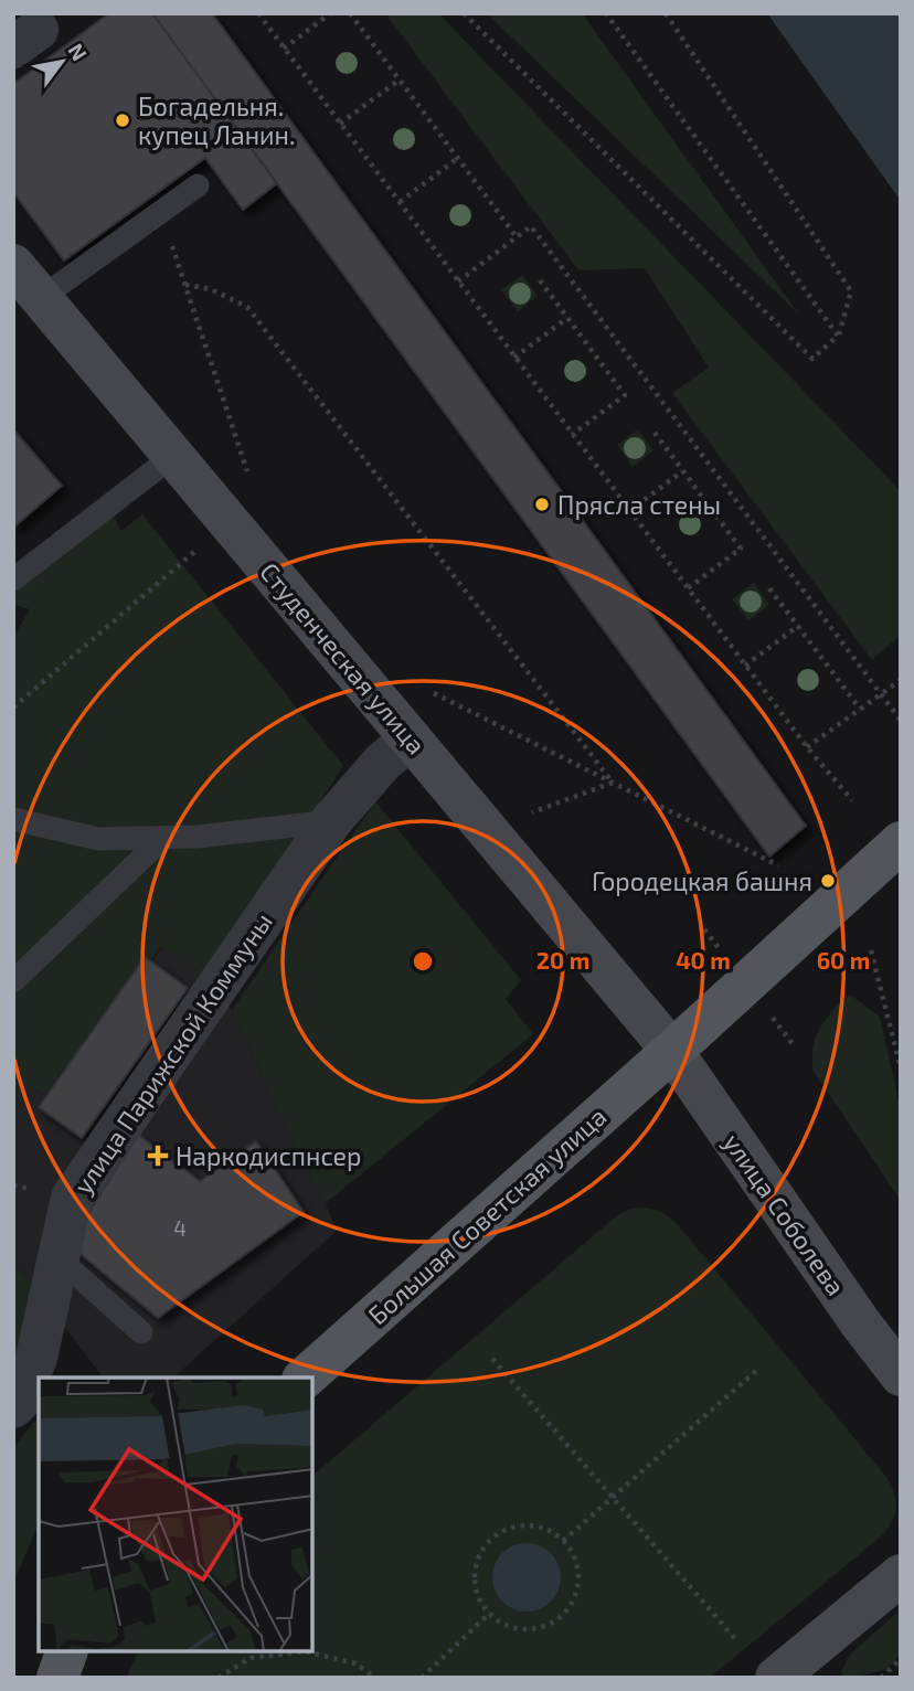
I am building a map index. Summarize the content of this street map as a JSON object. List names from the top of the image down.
{
  "streets": {
    "main road": ["Студенческая улица", "улица Соболева", "Большая Советская улица"],
    "street": ["улица Парижской Коммуны"]
  },
  "crossings": [
    ["Студенческая улица", "улица Парижской Коммуны"],
    ["Студенческая улица", "улица Соболева"],
    ["Студенческая улица", "Большая Советская улица"],
    ["улица Соболева", "Большая Советская улица"]
  ],
  "places": {
    "other": ["Богадельня. купец Ланин.", "Прясла стены", "Городецкая башня"],
    "health": ["Наркодиспнсер"]
  },
  "house_numbers": ["4"],
  "north": "top right",
  "rings": ["20 m", "40 m", "60 m"]
}
